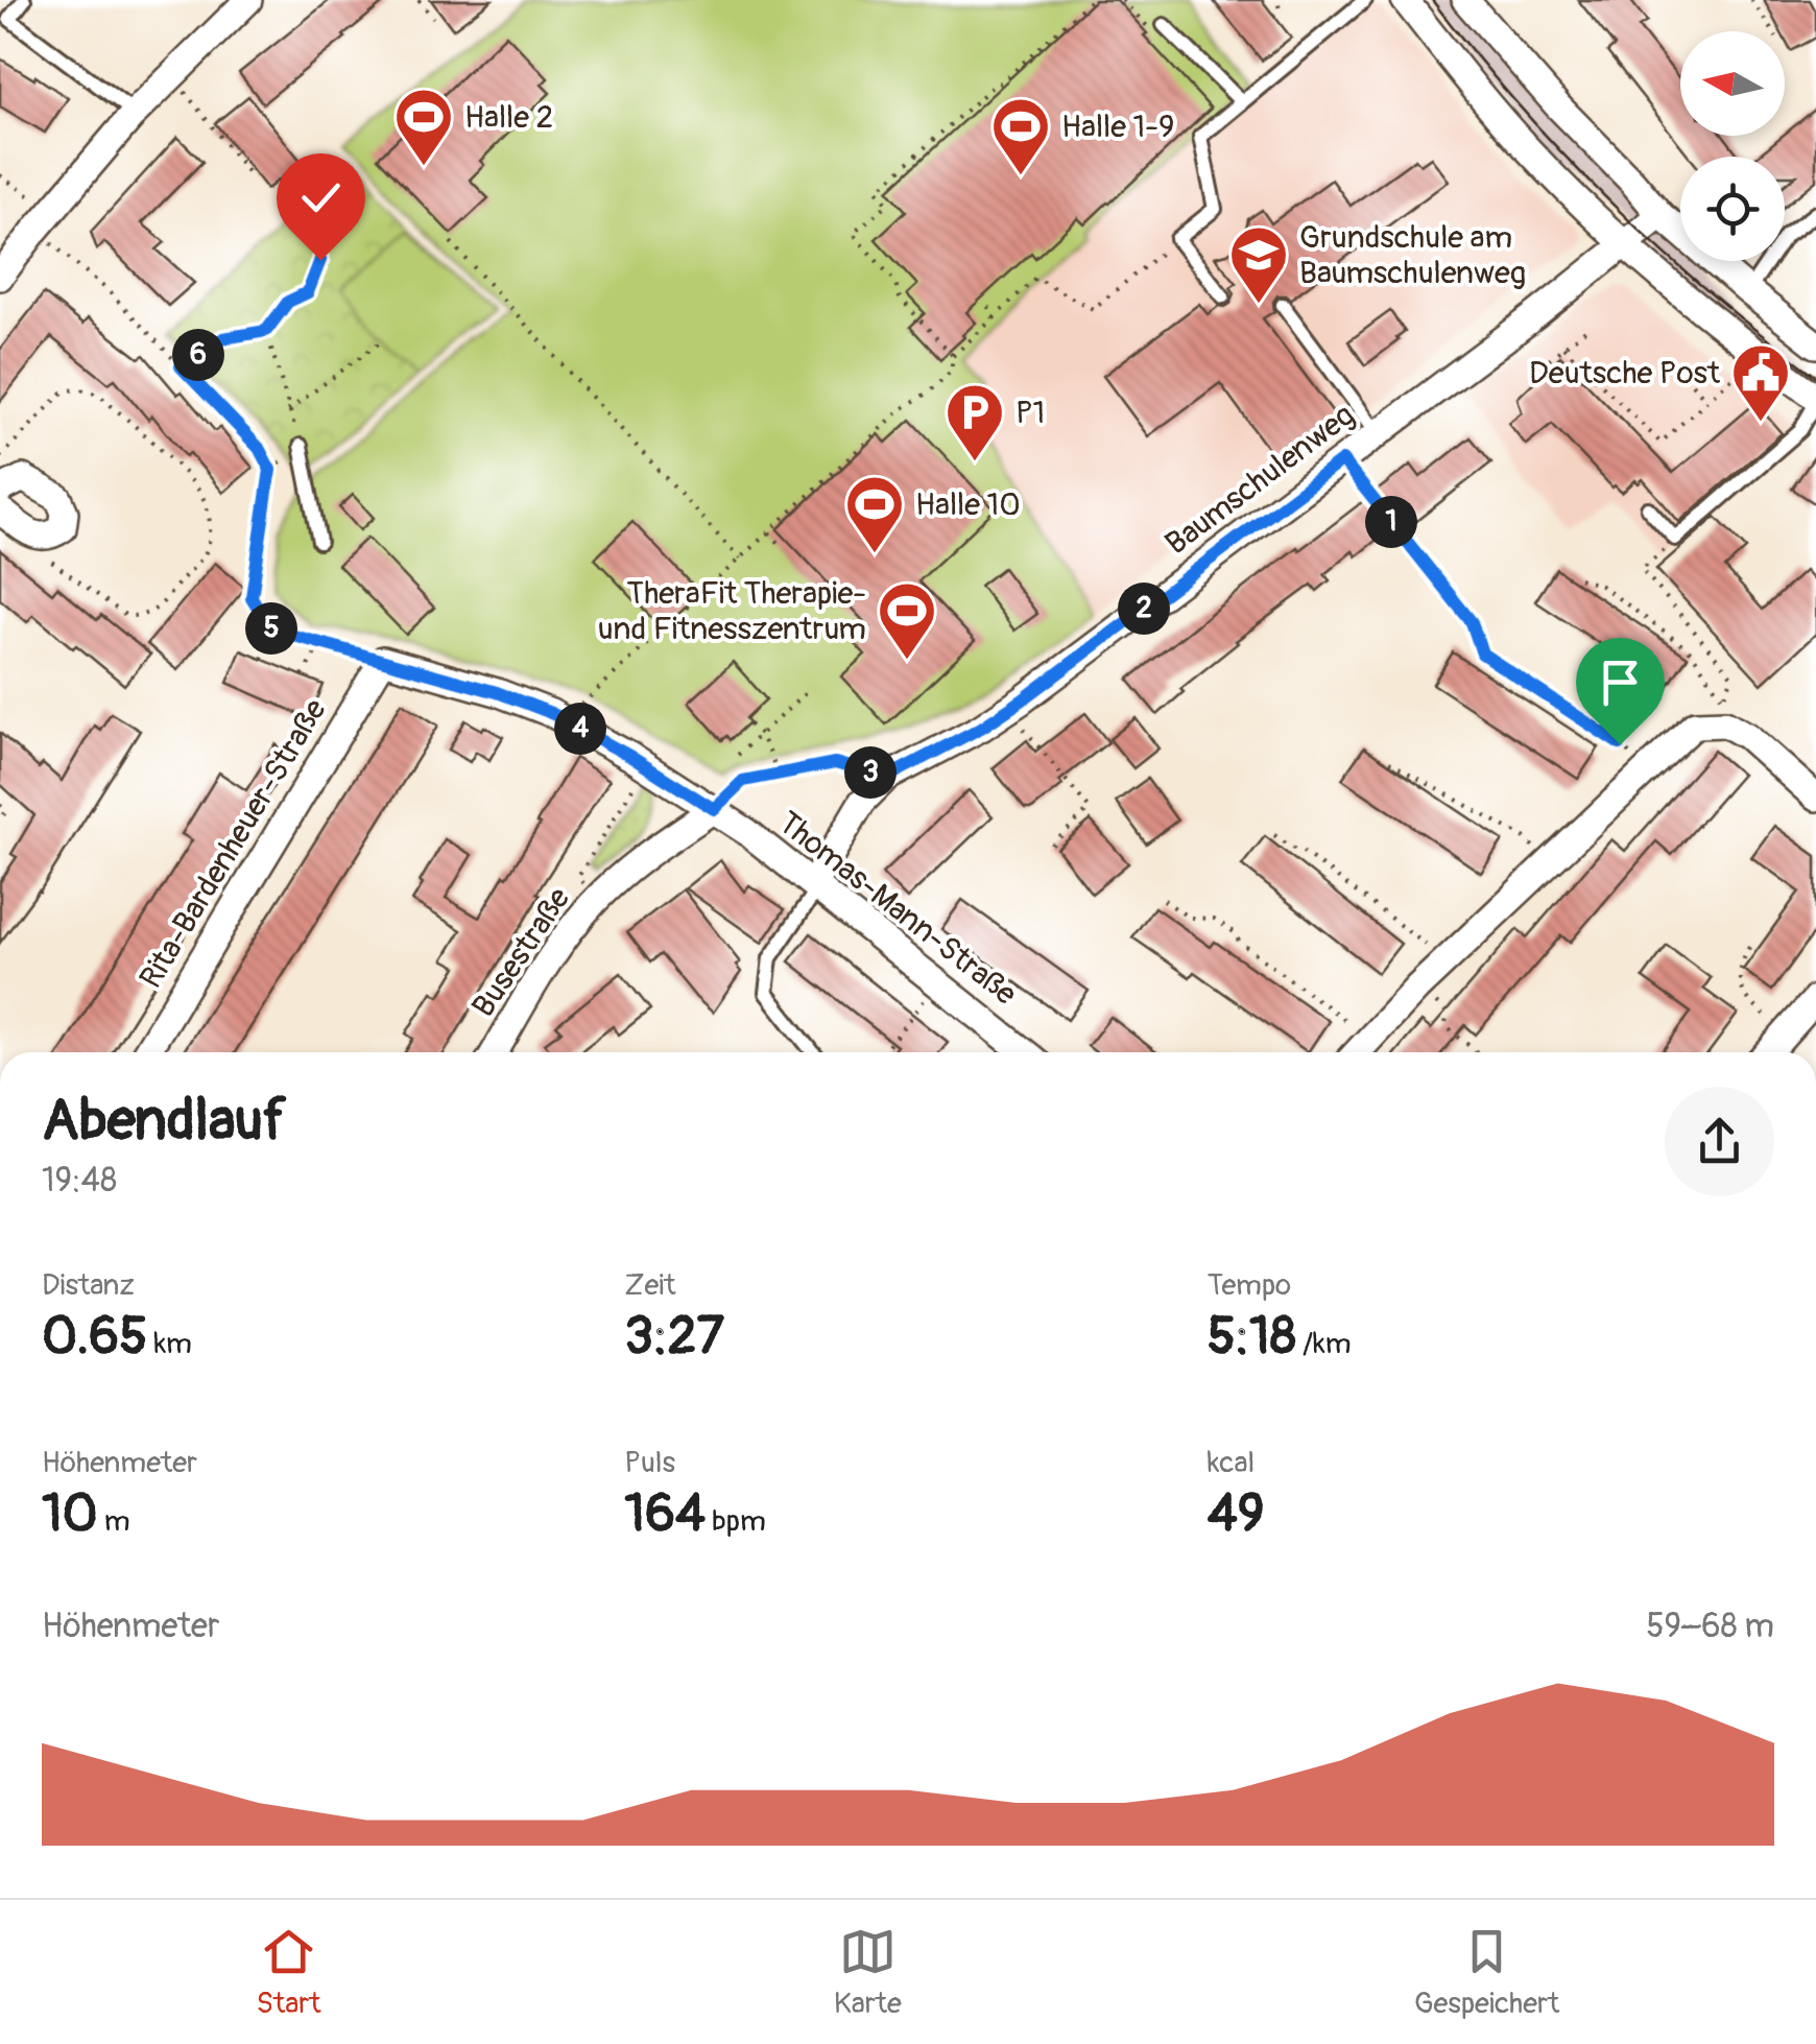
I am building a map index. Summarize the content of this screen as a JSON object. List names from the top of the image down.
{
  "streets": {
    "street": [
      "Baumschulenweg",
      "Rita-Bardenheuer-Straße",
      "Thomas-Mann-Straße",
      "Busestraße"
    ]
  },
  "crossings": [
    ["Baumschulenweg", "Thomas-Mann-Straße"],
    ["Rita-Bardenheuer-Straße", "Thomas-Mann-Straße"],
    ["Thomas-Mann-Straße", "Busestraße"]
  ],
  "places": {
    "sports": [
      "Halle 2",
      "Halle 1-9",
      "Halle 10",
      "TheraFit Therapie- und Fitnesszentrum"
    ],
    "school or university": ["Grundschule am Baumschulenweg"],
    "public building": ["Deutsche Post"],
    "parking": ["P1"]
  },
  "north": "left",
  "page": {
    "pins": [
      "6",
      "1",
      "2",
      "5",
      "4",
      "3"
    ],
    "heading": ["Abendlauf", "19:48"],
    "stats": [
      ["Distanz", "0.65 km"],
      ["Zeit", "3:27"],
      ["Tempo", "5:18 /km"],
      ["Höhenmeter", "10 m"],
      ["Puls", "164 bpm"],
      ["kcal", "49"]
    ],
    "chart": ["Höhenmeter", "59–68 m"],
    "tabs": ["Start", "Karte", "Gespeichert"]
  }
}
